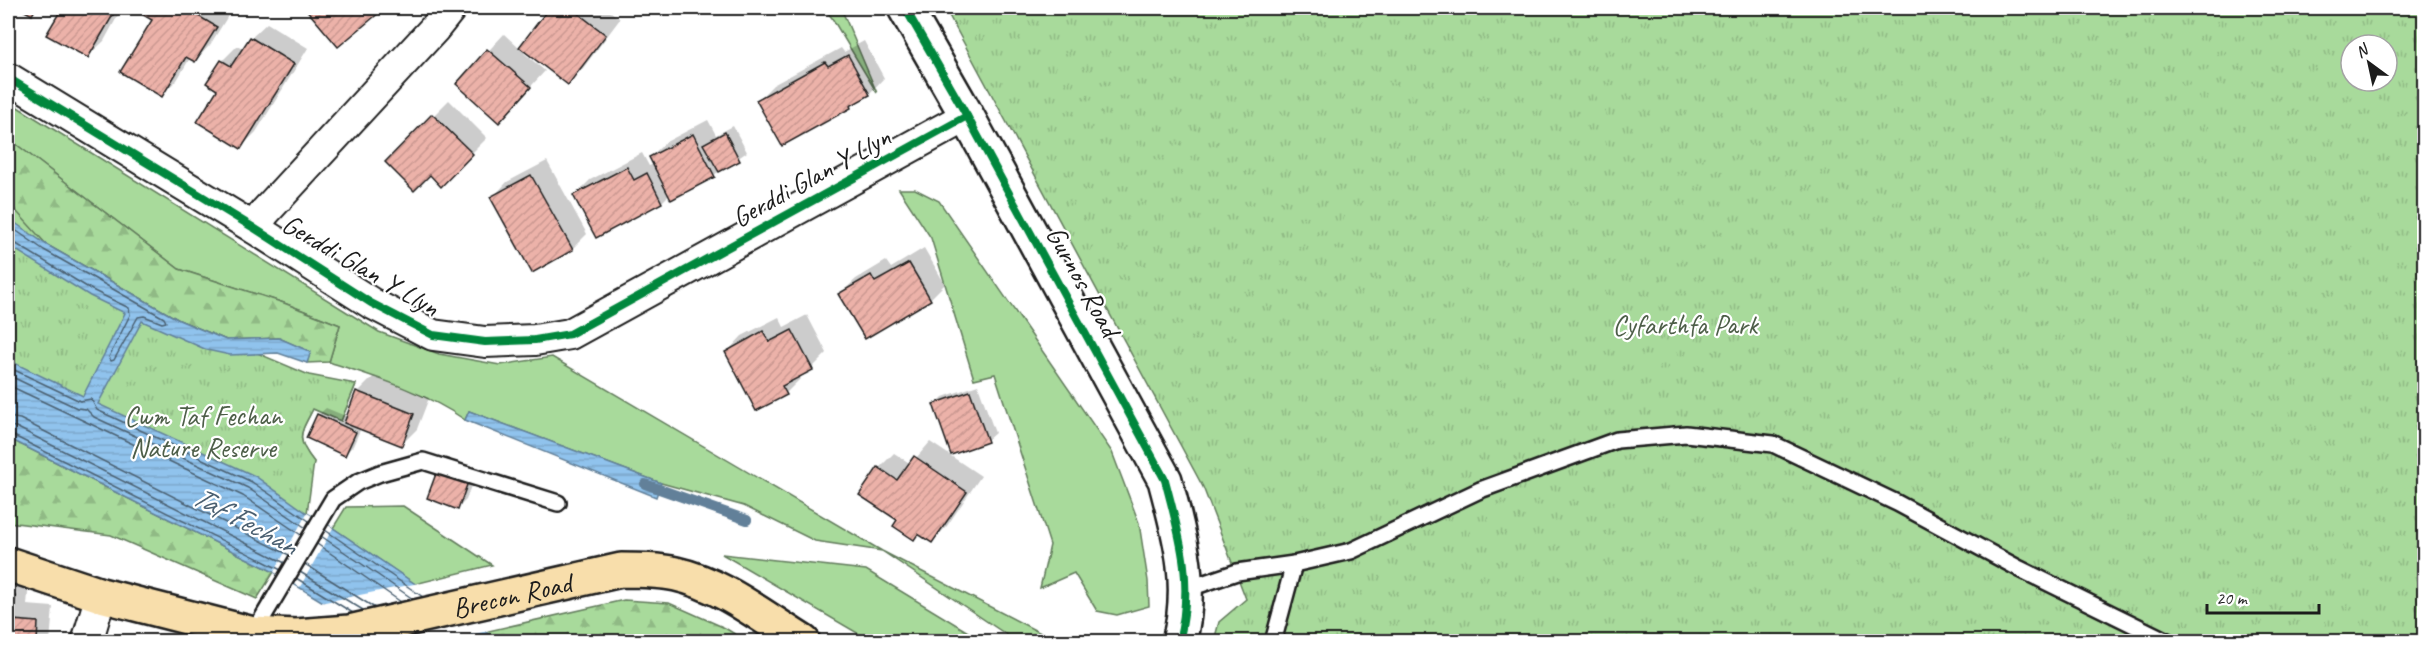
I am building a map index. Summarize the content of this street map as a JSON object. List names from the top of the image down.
{
  "streets": {
    "main road": ["Brecon Road"],
    "street": ["Gerddi Glan Y Llyn", "Gurnos Road"]
  },
  "crossings": [
    ["Gerddi Glan Y Llyn", "Gurnos Road"]
  ],
  "water": ["Taf Fechan"],
  "parks": ["Cyfarthfa Park", "Cwm Taf Fechan Nature Reserve"],
  "scale_bar": "20 m",
  "north": "top left"
}
